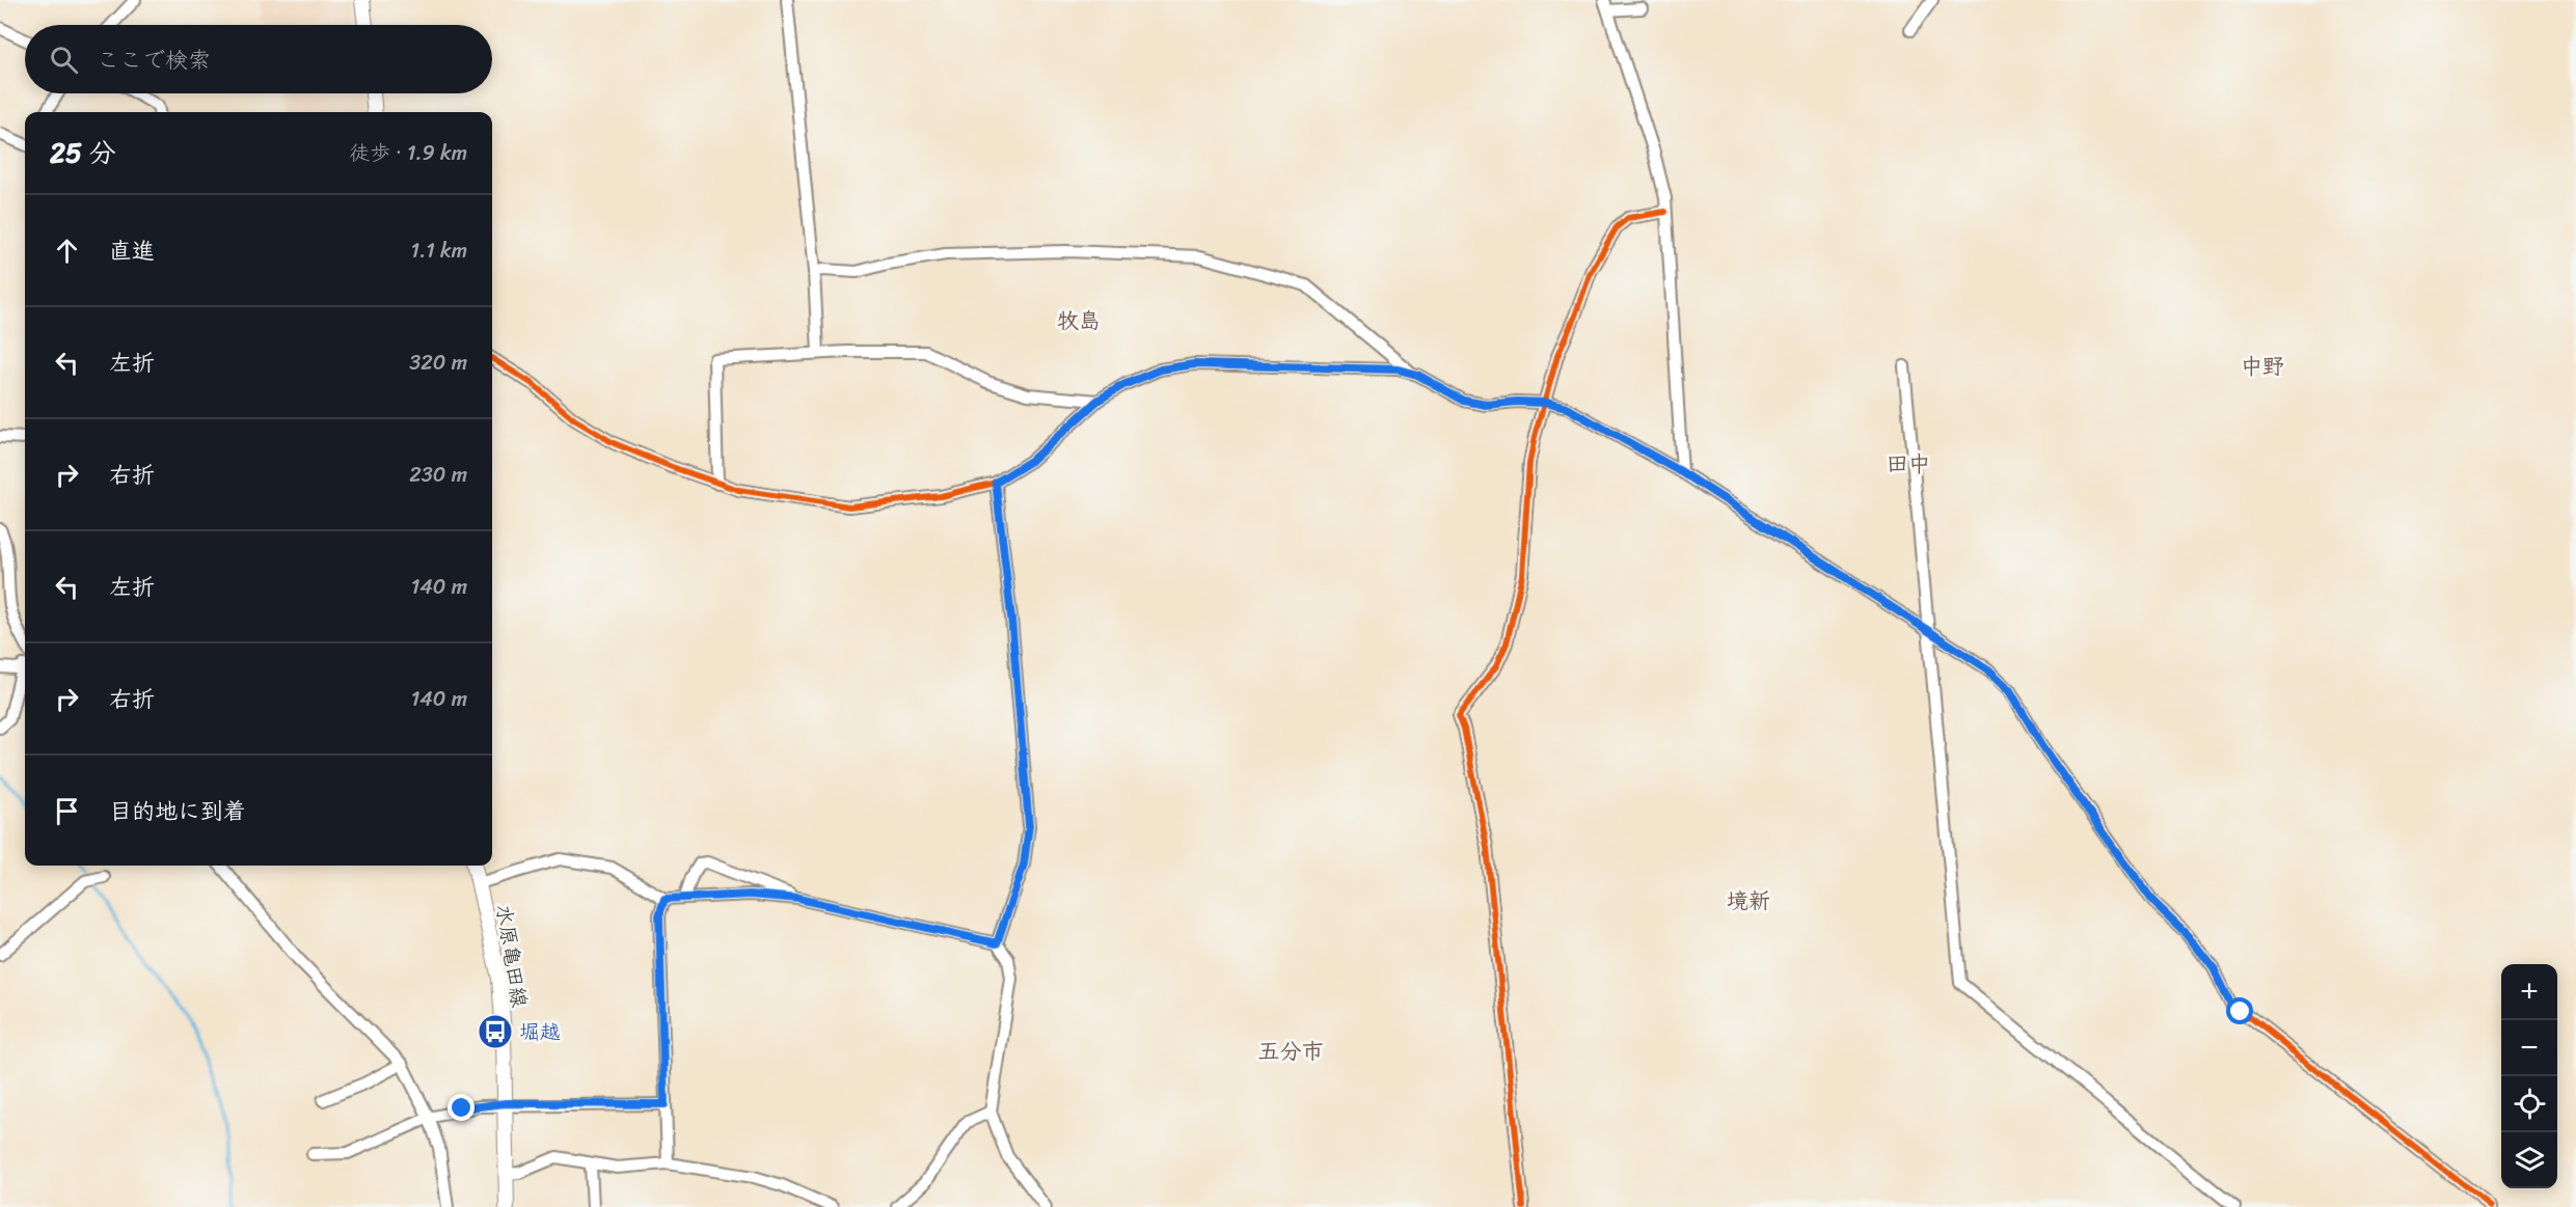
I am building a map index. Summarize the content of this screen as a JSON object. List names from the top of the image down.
{
  "streets": {
    "main road": ["水原亀田線"]
  },
  "districts": [
    "牧島",
    "中野",
    "田中",
    "境新",
    "五分市"
  ],
  "places": {
    "bus stop": ["堀越"]
  },
  "page": {
    "search": "ここで検索",
    "heading": ["25 分", "徒歩 · 1.9 km"],
    "list": [
      ["直進", "1.1 km"],
      ["左折", "320 m"],
      ["右折", "230 m"],
      ["左折", "140 m"],
      ["右折", "140 m"],
      "目的地に到着"
    ],
    "map_buttons": ["+", "−"]
  }
}
